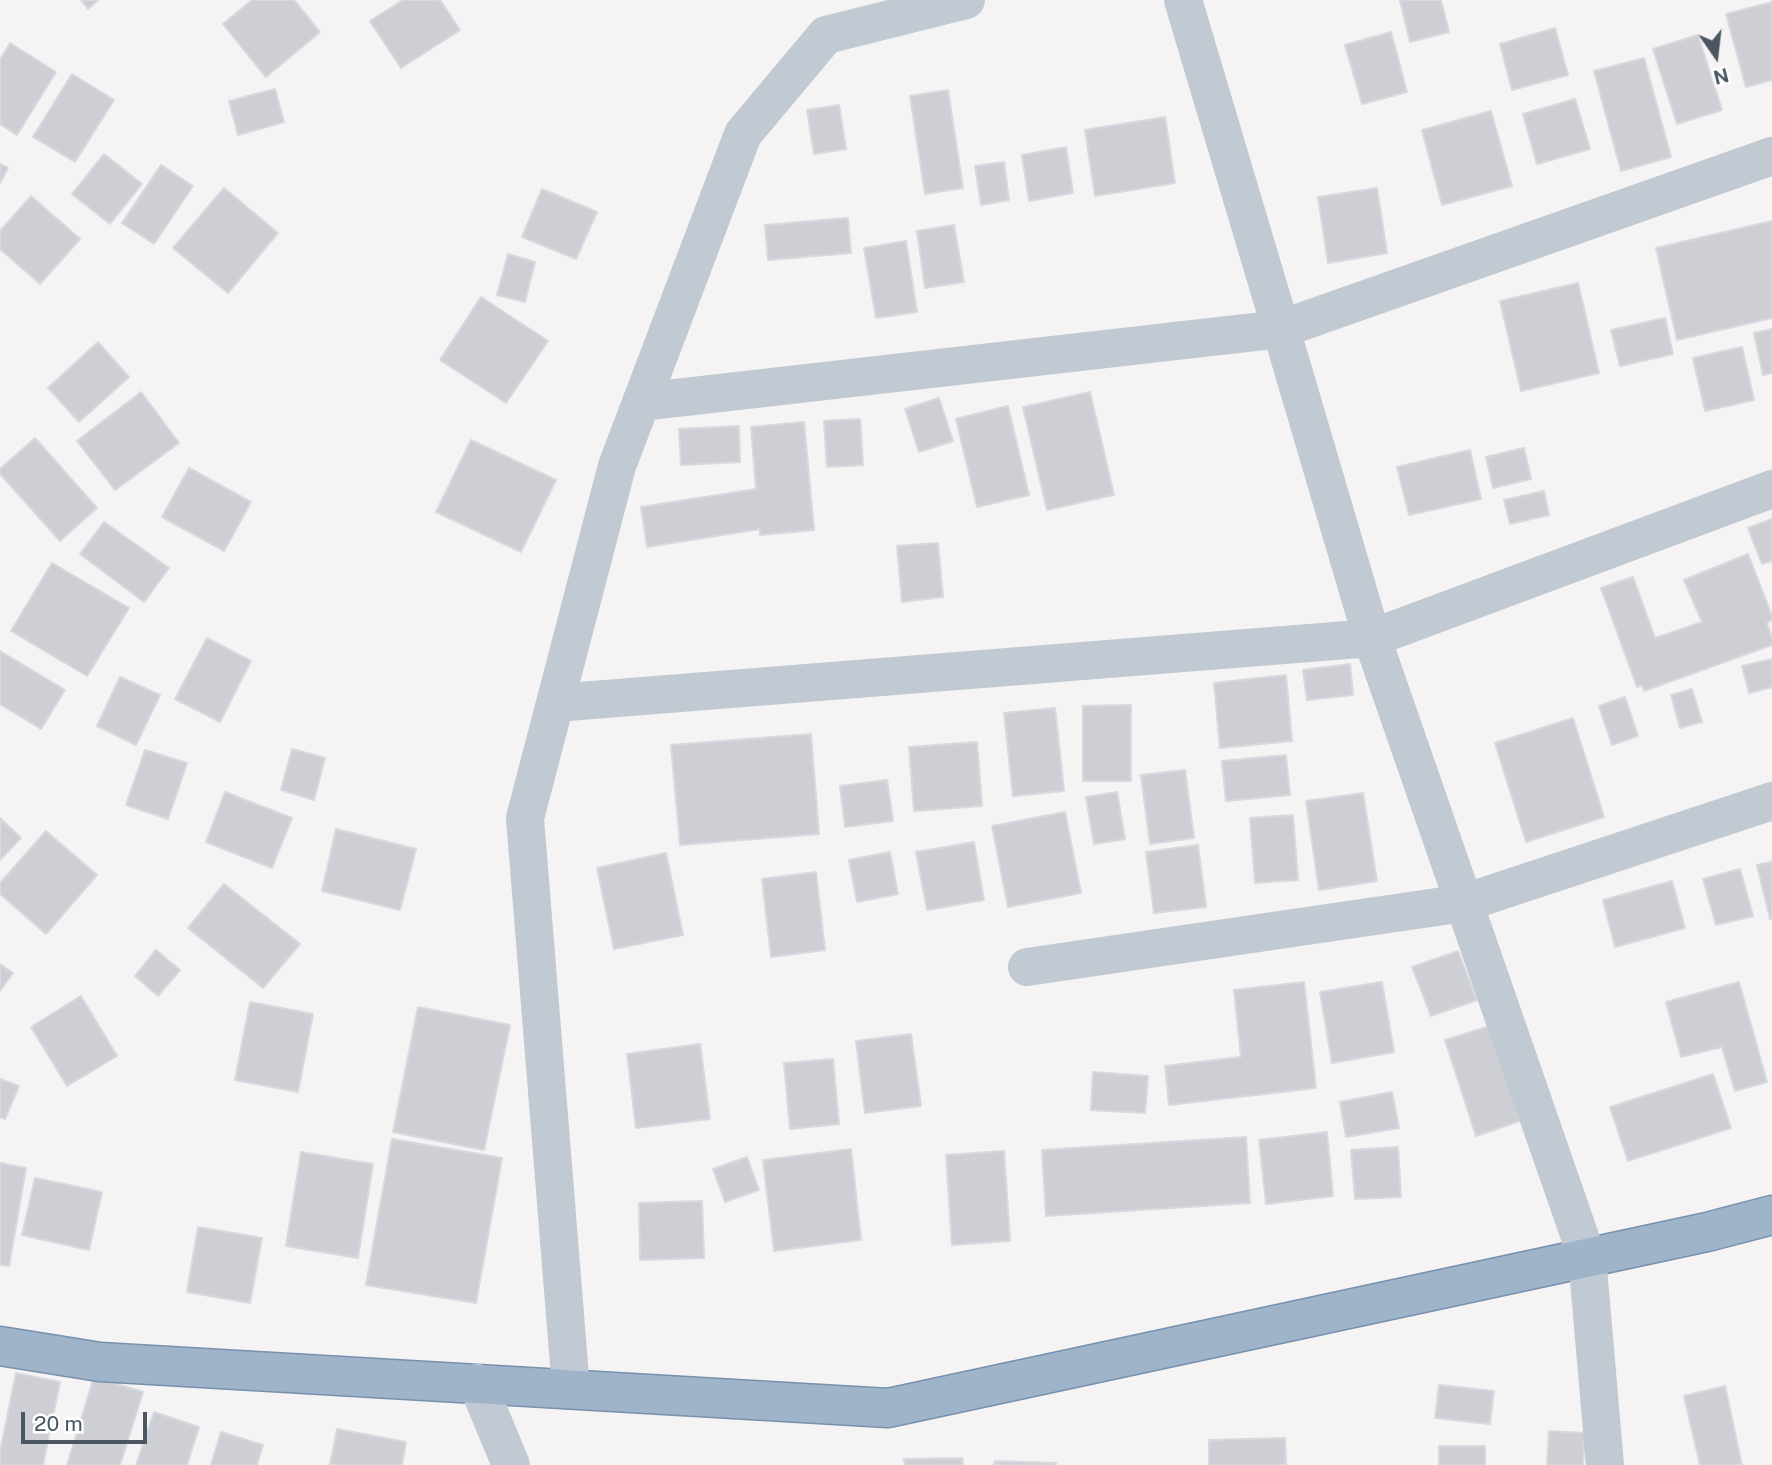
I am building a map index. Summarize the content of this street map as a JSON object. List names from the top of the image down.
{
  "scale_bar": "20 m",
  "north": "bottom"
}
